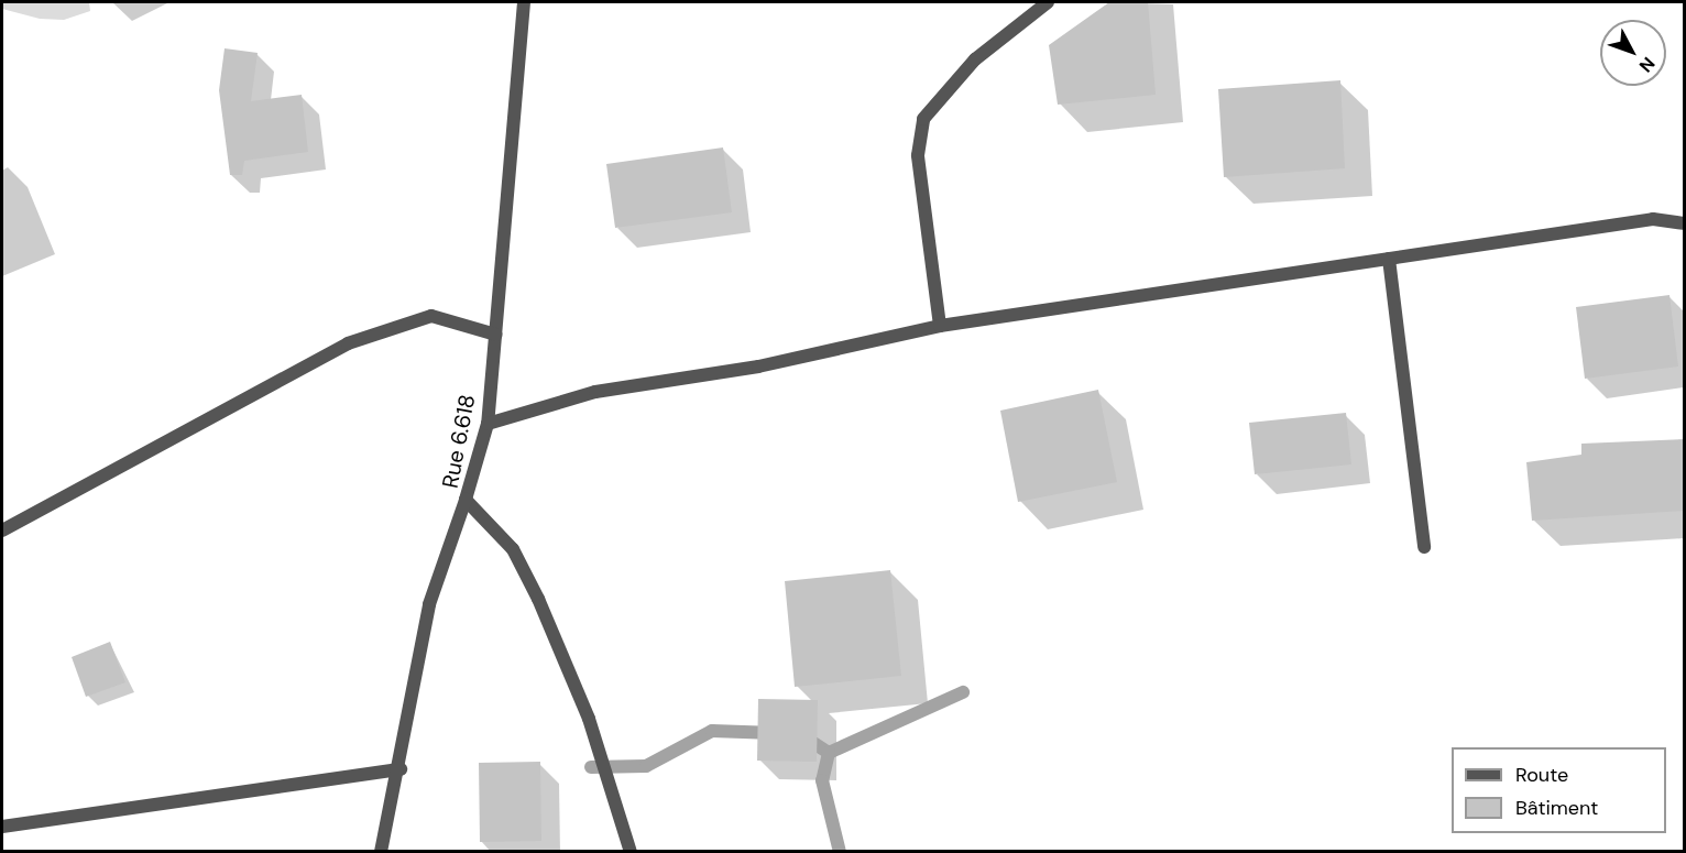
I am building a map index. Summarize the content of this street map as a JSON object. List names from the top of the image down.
{
  "streets": {
    "street": ["Rue 6.618"]
  },
  "legend": ["Route", "Bâtiment"],
  "north": "bottom right"
}
